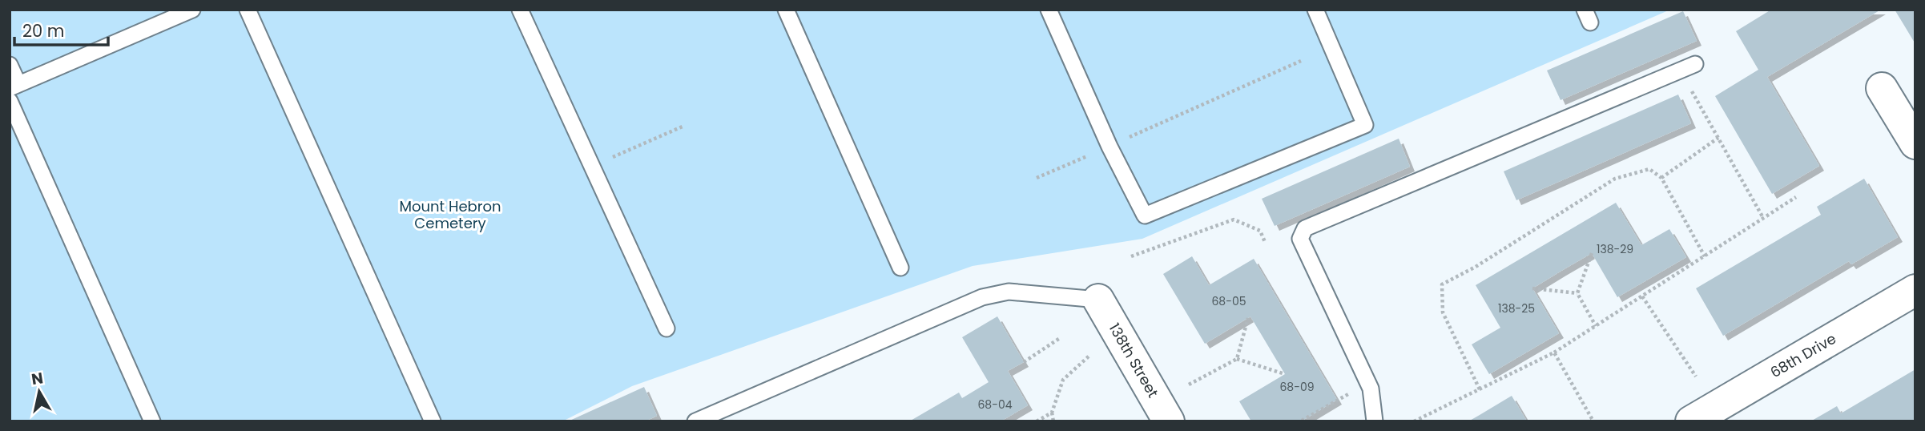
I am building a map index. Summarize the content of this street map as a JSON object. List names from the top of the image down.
{
  "streets": {
    "street": ["68th Drive", "138th Street"]
  },
  "parks": ["Mount Hebron Cemetery"],
  "house_numbers": [
    "138-29",
    "68-05",
    "138-25",
    "68-09",
    "68-04"
  ],
  "scale_bar": "20 m",
  "north": "top"
}
